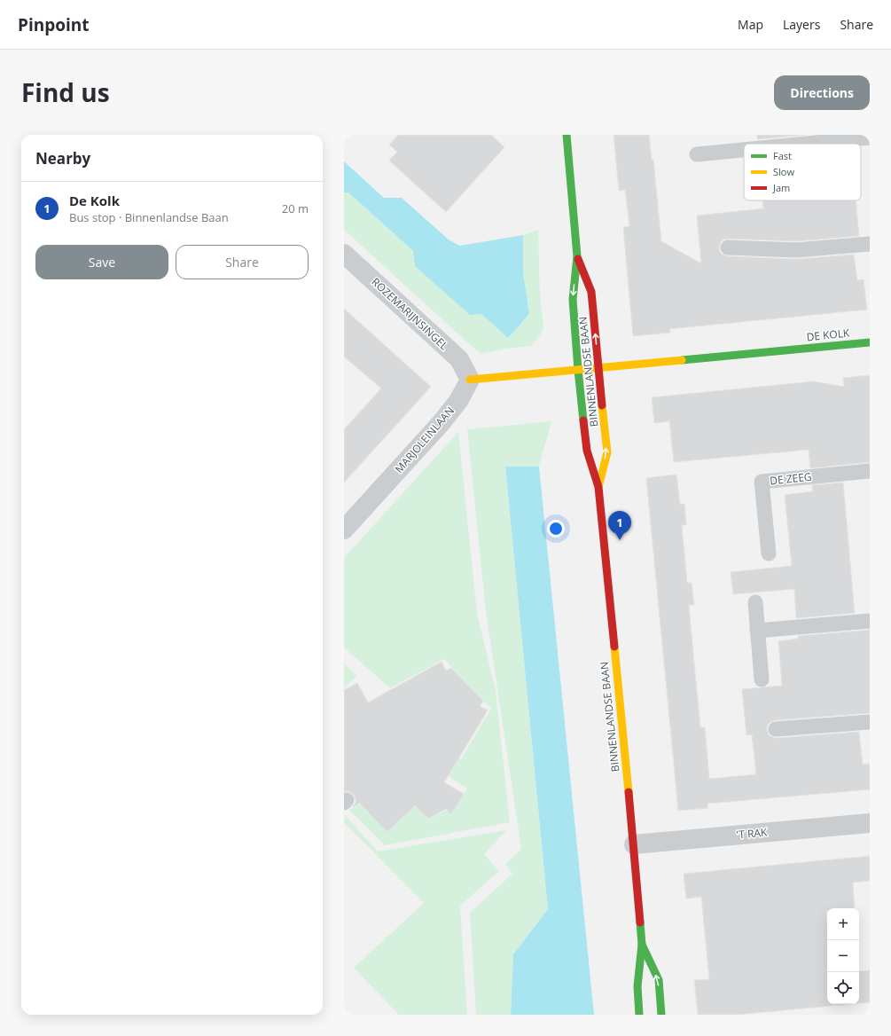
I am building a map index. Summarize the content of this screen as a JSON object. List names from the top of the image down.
{
  "streets": {
    "street": [
      "ROZEMARIJNSINGEL",
      "DE KOLK",
      "BINNENLANDSE BAAN",
      "MARJOLEINLAAN",
      "'T RAK"
    ],
    "lane": ["DE ZEEG"]
  },
  "crossings": [
    ["ROZEMARIJNSINGEL", "MARJOLEINLAAN"],
    ["DE KOLK", "BINNENLANDSE BAAN"],
    ["BINNENLANDSE BAAN", "'T RAK"]
  ],
  "legend": ["Fast", "Slow", "Jam"],
  "page": {
    "header": "Pinpoint",
    "nav": ["Map", "Layers", "Share"],
    "title": "Find us",
    "buttons": [
      "Directions",
      ["Save", "Share"]
    ],
    "heading": "Nearby",
    "list": [
      {
        "mark": "1",
        "name": "De Kolk",
        "note": "Bus stop · Binnenlandse Baan",
        "value": "20 m"
      }
    ],
    "pins": "1",
    "map_buttons": ["+", "−"]
  }
}
